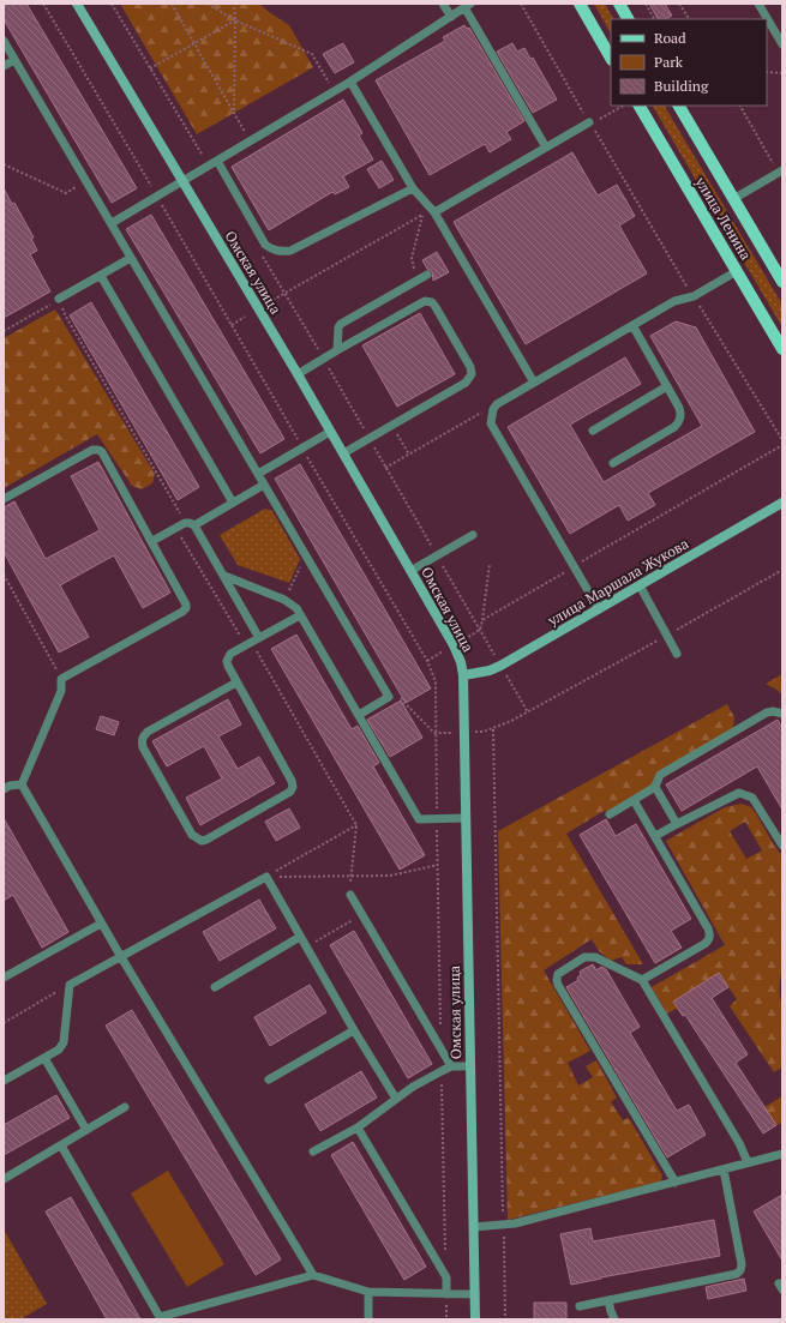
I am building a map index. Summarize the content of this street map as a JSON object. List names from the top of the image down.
{
  "streets": {
    "main road": ["улица Ленина", "Омская улица", "улица Маршала Жукова"]
  },
  "crossings": [
    ["Омская улица", "улица Маршала Жукова"]
  ],
  "legend": ["Road", "Park", "Building"]
}
